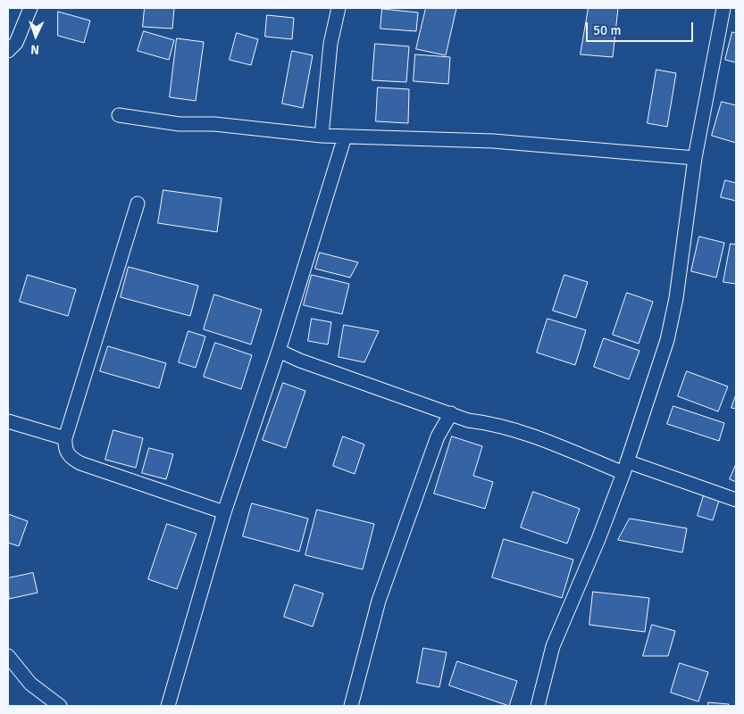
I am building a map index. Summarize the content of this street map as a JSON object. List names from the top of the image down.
{
  "scale_bar": "50 m",
  "north": "bottom"
}
